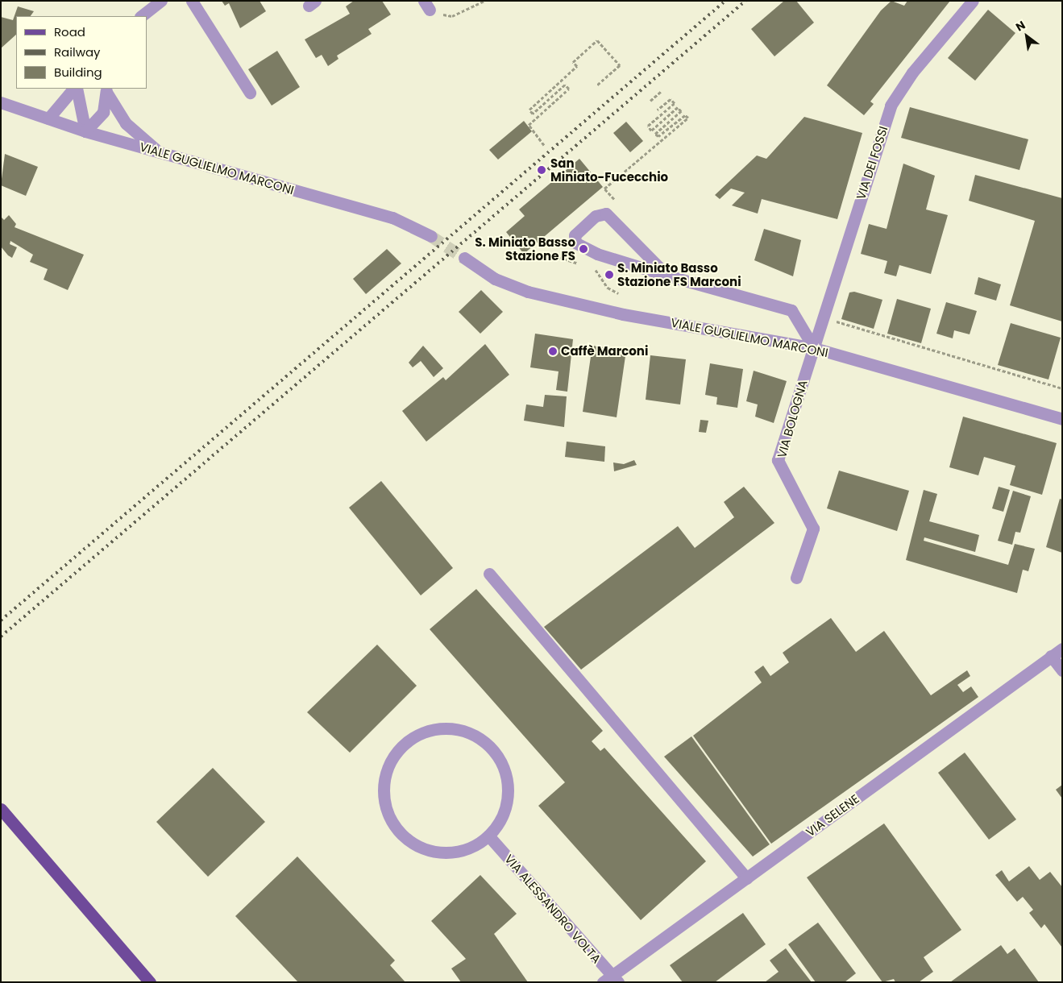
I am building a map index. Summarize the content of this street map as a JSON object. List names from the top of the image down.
{
  "streets": {
    "street": [
      "VIA DEI FOSSI",
      "VIALE GUGLIELMO MARCONI",
      "VIA BOLOGNA",
      "VIA SELENE",
      "VIA ALESSANDRO VOLTA"
    ]
  },
  "crossings": [
    ["VIA DEI FOSSI", "VIALE GUGLIELMO MARCONI"],
    ["VIA DEI FOSSI", "VIA BOLOGNA"],
    ["VIALE GUGLIELMO MARCONI", "VIA BOLOGNA"],
    ["VIA SELENE", "VIA ALESSANDRO VOLTA"]
  ],
  "places": [
    "San Miniato-Fucecchio",
    "S. Miniato Basso Stazione FS",
    "S. Miniato Basso Stazione FS Marconi",
    "Caffè Marconi"
  ],
  "legend": ["Road", "Railway", "Building"],
  "north": "top left"
}
